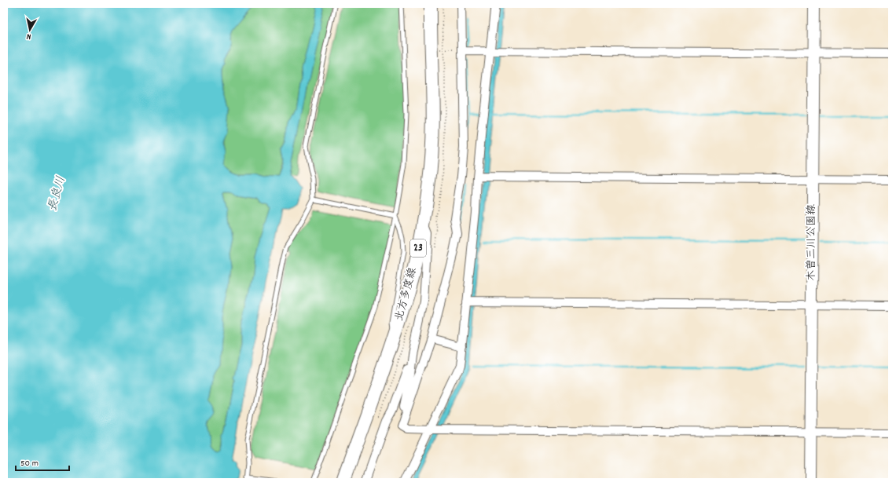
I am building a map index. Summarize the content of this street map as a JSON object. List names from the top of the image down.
{
  "streets": {
    "main road": ["木曽三川公園線", "23", "北方多度線"]
  },
  "water": ["長良川"],
  "scale_bar": "50 m",
  "north": "bottom"
}
